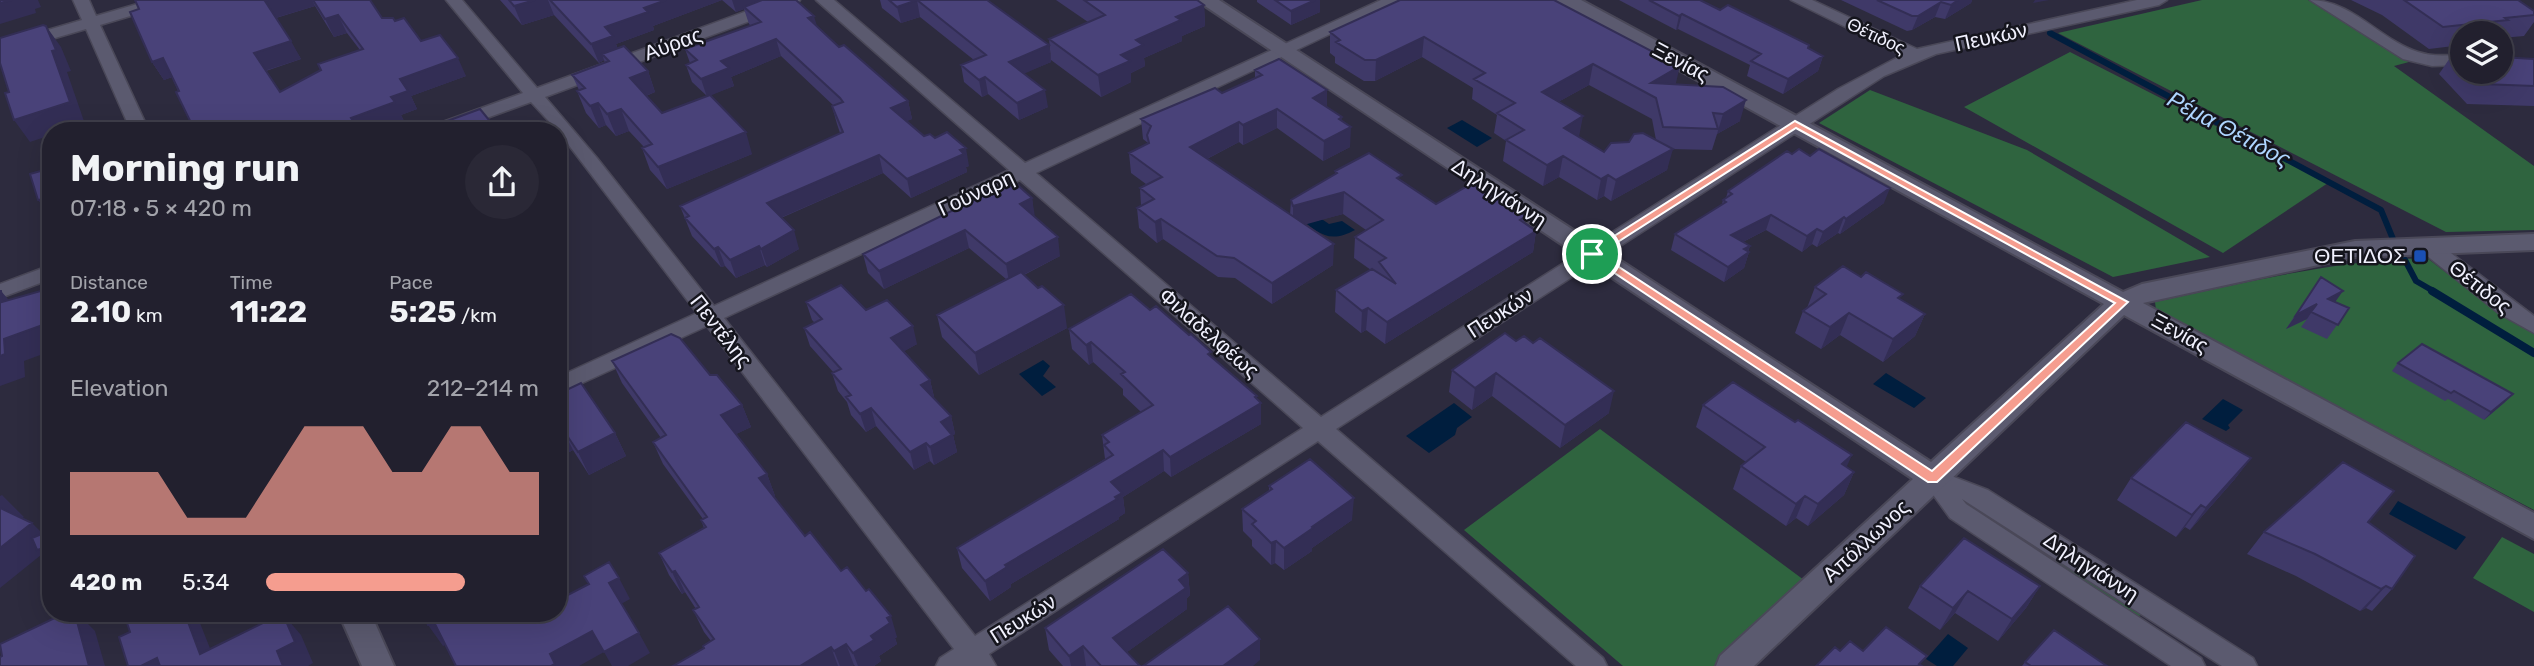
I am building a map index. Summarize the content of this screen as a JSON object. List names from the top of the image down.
{
  "streets": {
    "street": [
      "Θέτιδος",
      "Πευκών",
      "Αύρας",
      "Ξενίας",
      "Γούναρη",
      "Δηληγιάννη",
      "Πεντέλης",
      "Φιλαδελφέως",
      "Απόλλωνος"
    ]
  },
  "crossings": [
    ["Θέτιδος", "Πευκών"],
    ["Πευκών", "Ξενίας"],
    ["Πευκών", "Δηληγιάννη"],
    ["Πευκών", "Πεντέλης"],
    ["Πευκών", "Φιλαδελφέως"],
    ["Αύρας", "Πεντέλης"],
    ["Ξενίας", "Απόλλωνος"],
    ["Γούναρη", "Δηληγιάννη"],
    ["Γούναρη", "Πεντέλης"],
    ["Γούναρη", "Φιλαδελφέως"],
    ["Δηληγιάννη", "Απόλλωνος"]
  ],
  "water": ["Ρέμα Θέτιδος"],
  "places": {
    "transit": ["ΘΕΤΙΔΟΣ"]
  },
  "page": {
    "heading": ["Morning run", "07:18 · 5 × 420 m"],
    "stats": [
      ["Distance", "2.10 km"],
      ["Time", "11:22"],
      ["Pace", "5:25 /km"]
    ],
    "chart": ["Elevation", "212–214 m"],
    "list": [
      {
        "name": "420 m",
        "note": "5:34"
      }
    ]
  }
}
